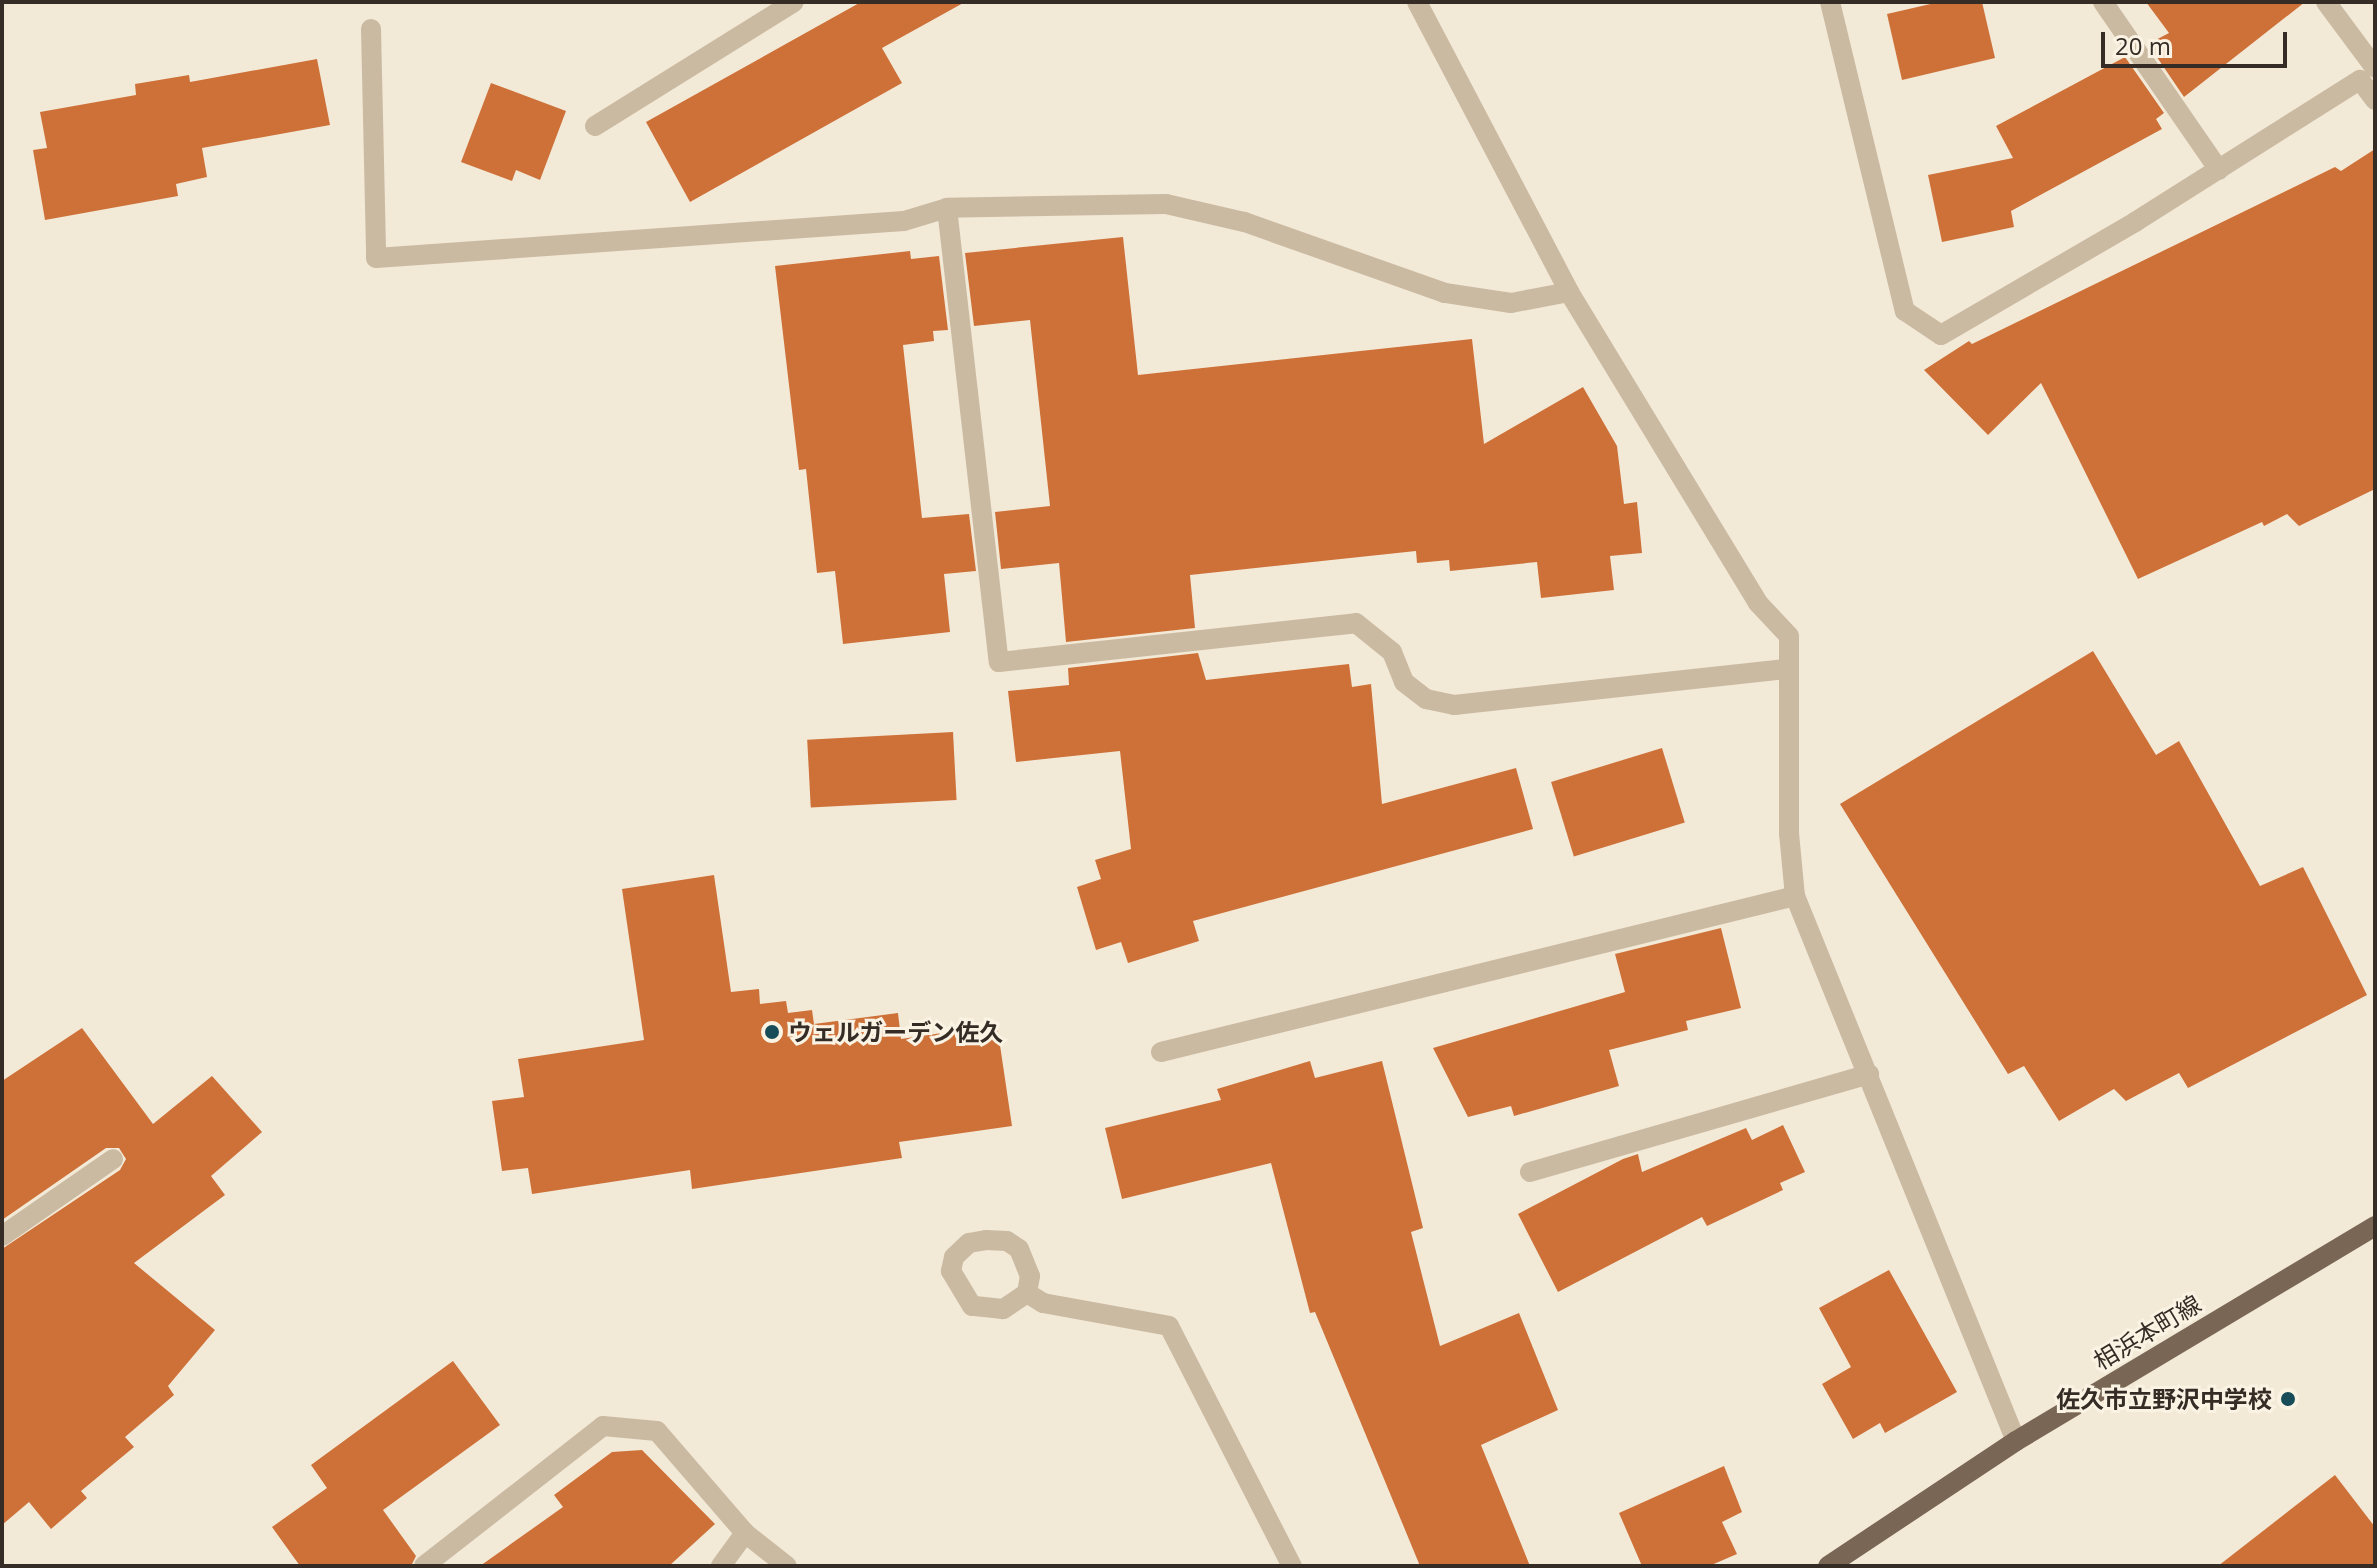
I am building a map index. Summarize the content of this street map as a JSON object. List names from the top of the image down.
{
  "streets": {
    "main road": ["相浜本町線"]
  },
  "places": ["ウェルガーデン佐久", "佐久市立野沢中学校"],
  "scale_bar": "20 m"
}
